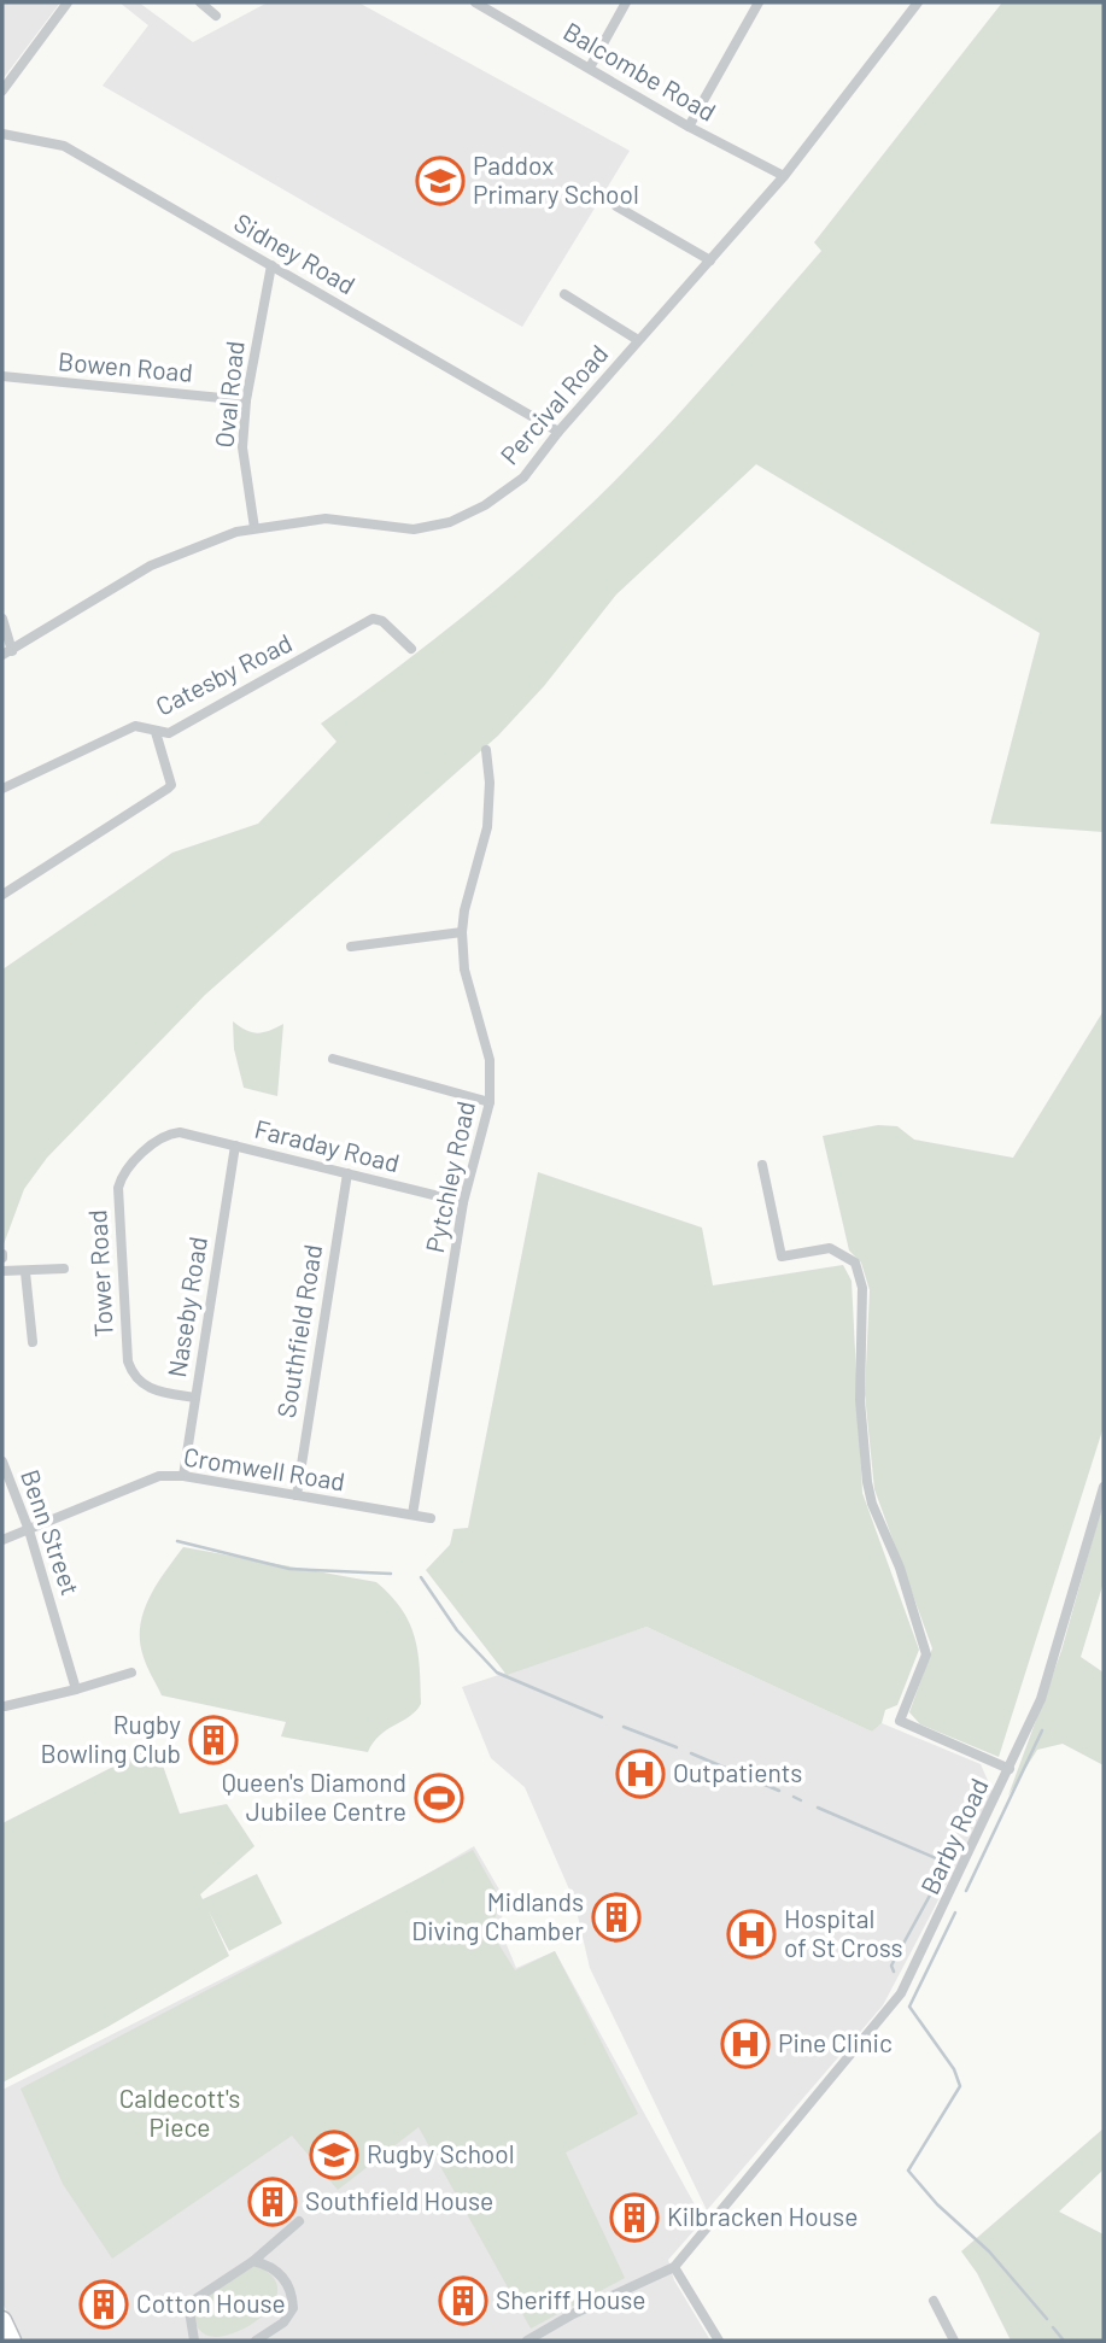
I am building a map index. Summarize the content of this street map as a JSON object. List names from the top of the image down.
{
  "streets": {
    "street": [
      "Balcombe Road",
      "Sidney Road",
      "Bowen Road",
      "Oval Road",
      "Percival Road",
      "Catesby Road",
      "Faraday Road",
      "Pytchley Road",
      "Tower Road",
      "Naseby Road",
      "Southfield Road",
      "Cromwell Road",
      "Benn Street",
      "Barby Road"
    ]
  },
  "crossings": [
    ["Balcombe Road", "Percival Road"],
    ["Sidney Road", "Oval Road"],
    ["Sidney Road", "Percival Road"],
    ["Bowen Road", "Oval Road"],
    ["Oval Road", "Percival Road"],
    ["Faraday Road", "Pytchley Road"],
    ["Faraday Road", "Tower Road"],
    ["Faraday Road", "Naseby Road"],
    ["Faraday Road", "Southfield Road"],
    ["Pytchley Road", "Cromwell Road"],
    ["Tower Road", "Naseby Road"],
    ["Naseby Road", "Cromwell Road"],
    ["Southfield Road", "Cromwell Road"],
    ["Cromwell Road", "Benn Street"]
  ],
  "parks": ["Caldecott's Piece"],
  "places": {
    "school or university": ["Paddox Primary School", "Rugby School"],
    "building": [
      "Rugby Bowling Club",
      "Midlands Diving Chamber",
      "Southfield House",
      "Kilbracken House",
      "Sheriff House",
      "Cotton House"
    ],
    "hospital": ["Outpatients", "Hospital of St Cross", "Pine Clinic"],
    "sports": ["Queen's Diamond Jubilee Centre"]
  }
}
